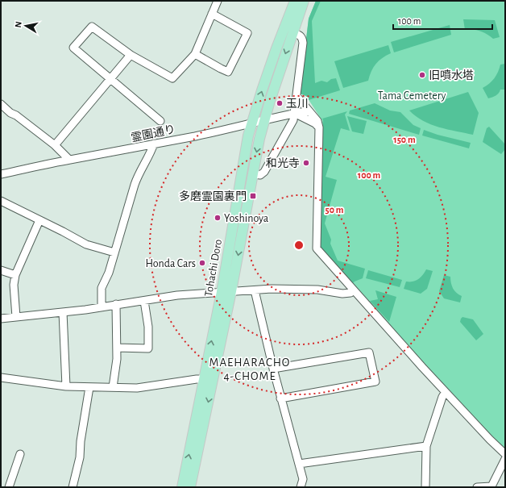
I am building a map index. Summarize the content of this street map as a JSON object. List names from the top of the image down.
{
  "streets": {
    "main road": ["Tohachi Doro"],
    "street": ["霊園通り"]
  },
  "crossings": [
    ["霊園通り", "Tohachi Doro"]
  ],
  "districts": ["MAEHARACHO 4-CHOME"],
  "parks": ["Tama Cemetery"],
  "places": {
    "other": [
      "旧噴水塔",
      "玉川",
      "和光寺",
      "Yoshinoya",
      "Honda Cars"
    ],
    "transit": ["多磨霊園裏門"]
  },
  "scale_bar": "100 m",
  "north": "left",
  "rings": ["150 m", "100 m", "50 m"]
}
